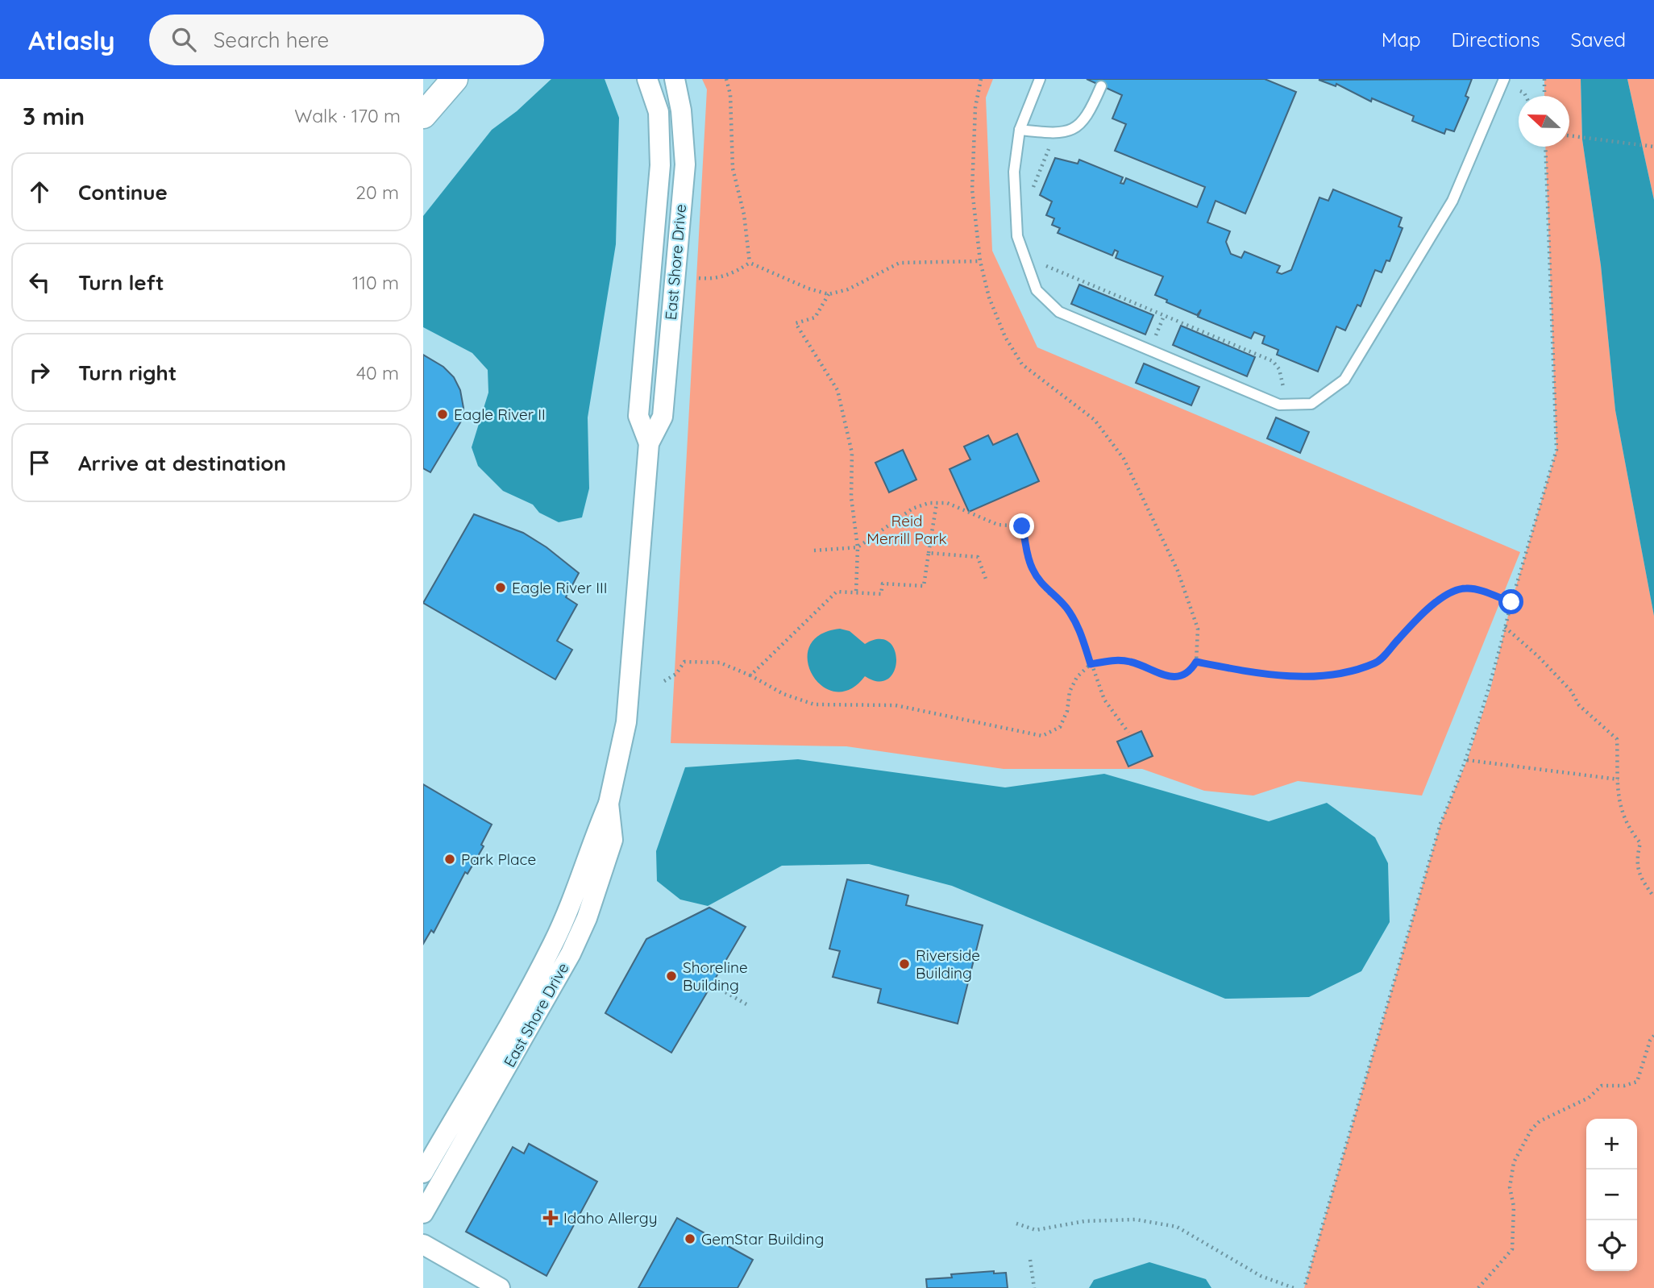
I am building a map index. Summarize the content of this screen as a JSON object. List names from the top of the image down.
{
  "streets": {
    "street": ["East Shore Drive"]
  },
  "parks": ["Reid Merrill Park"],
  "places": {
    "other": [
      "Eagle River II",
      "Eagle River III",
      "Park Place",
      "Riverside Building",
      "Shoreline Building",
      "GemStar Building"
    ],
    "health": ["Idaho Allergy"]
  },
  "north": "left",
  "page": {
    "header": "Atlasly",
    "search": "Search here",
    "nav": ["Map", "Directions", "Saved"],
    "heading": ["3 min", "Walk · 170 m"],
    "list": [
      ["Continue", "20 m"],
      ["Turn left", "110 m"],
      ["Turn right", "40 m"],
      "Arrive at destination"
    ],
    "map_buttons": ["+", "−"]
  }
}
